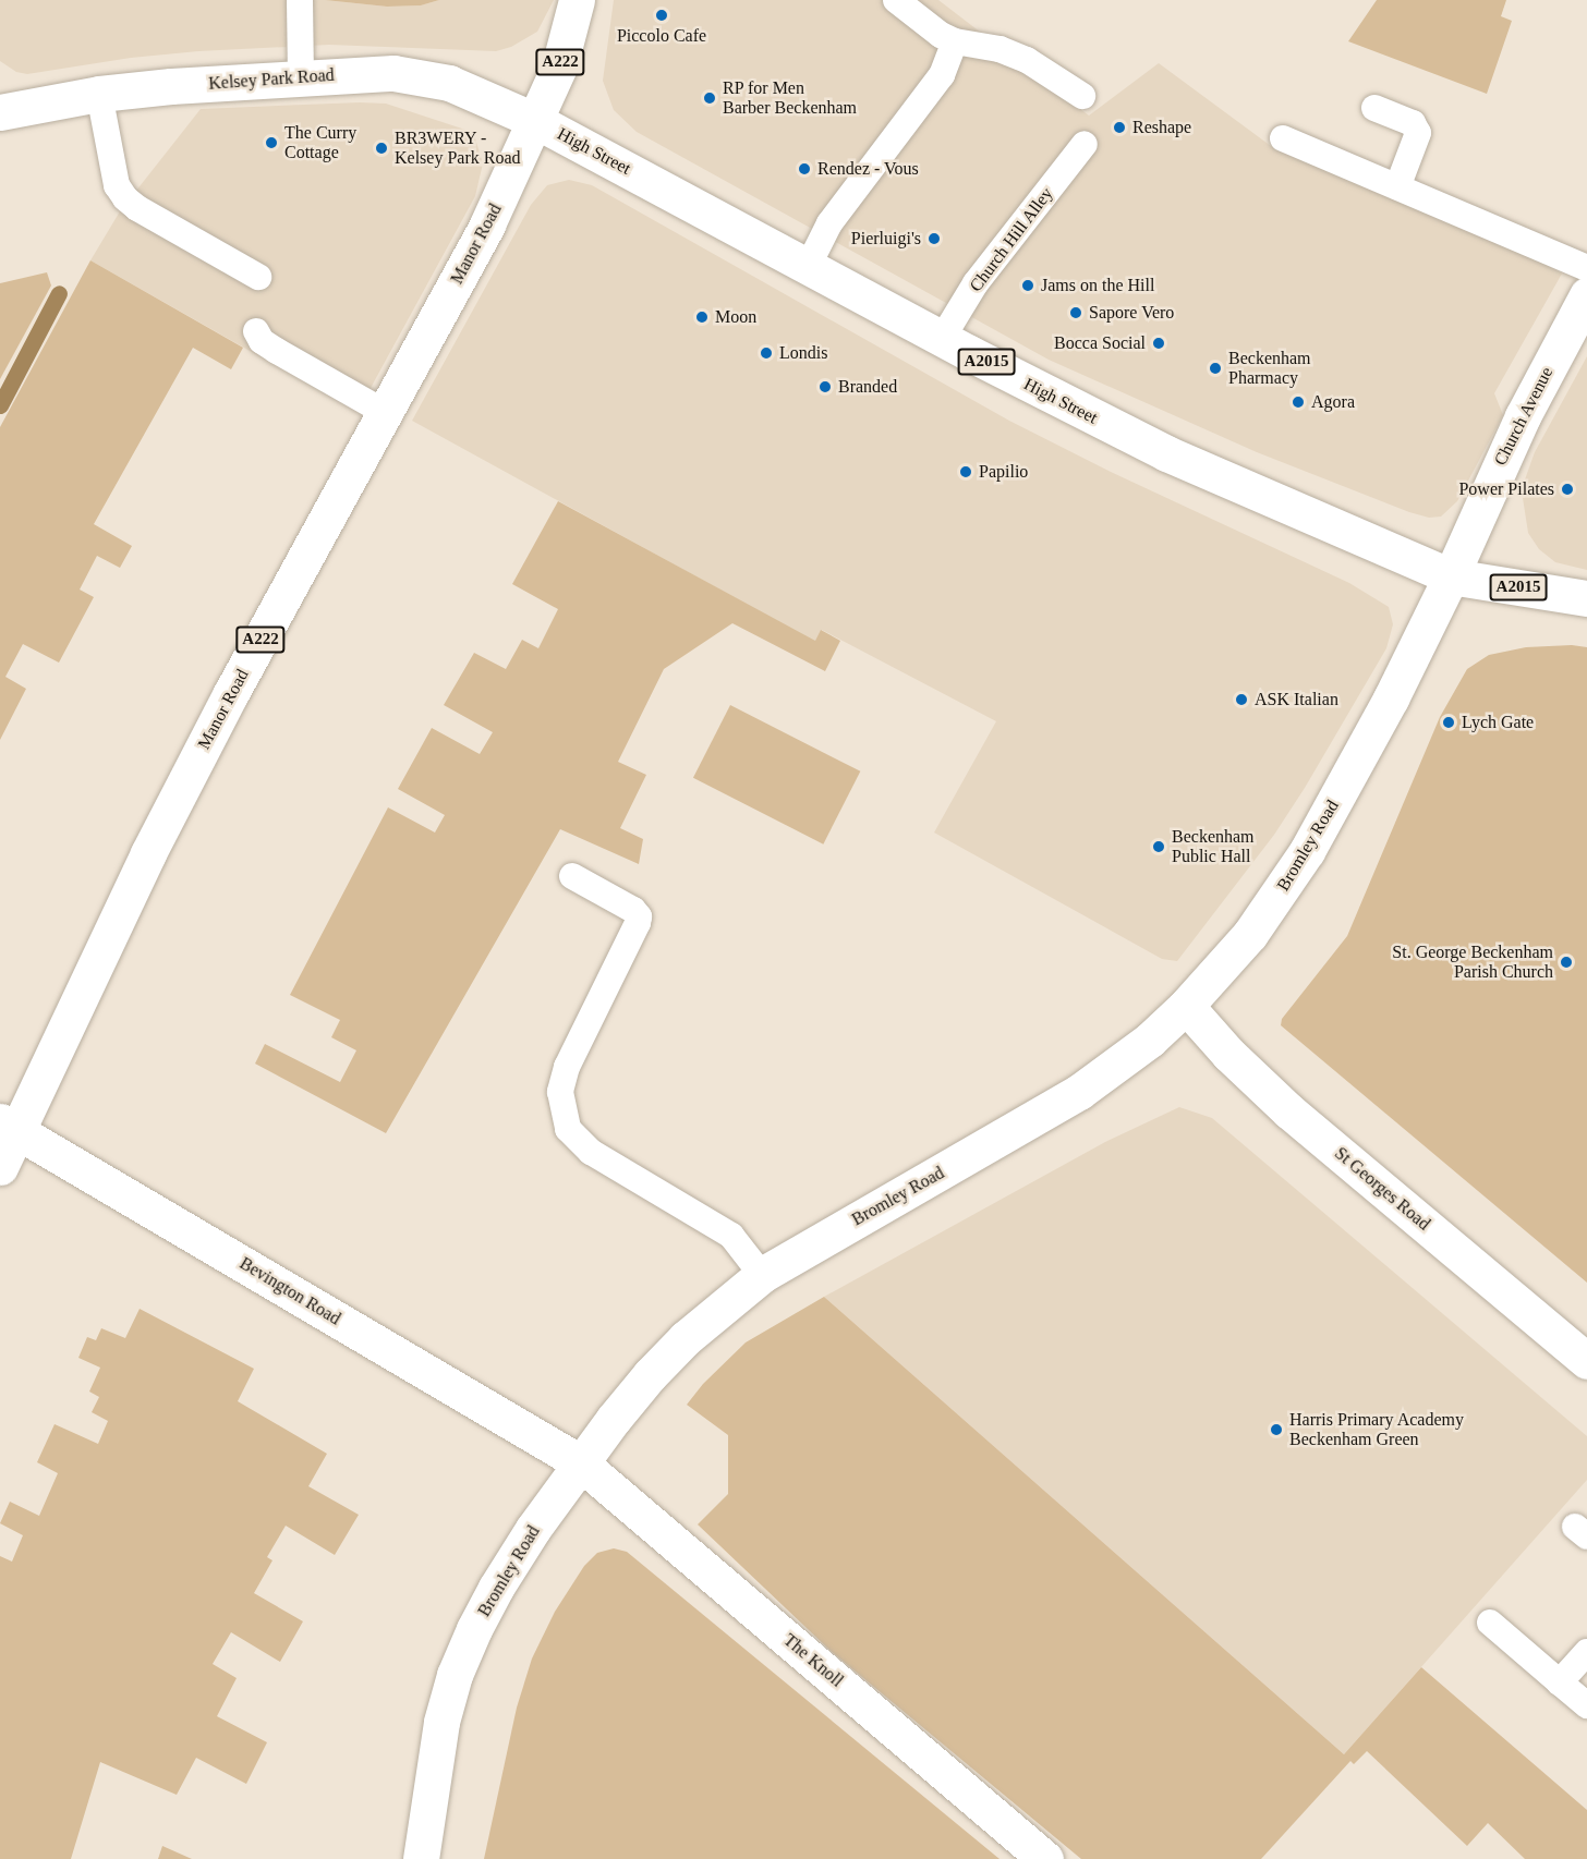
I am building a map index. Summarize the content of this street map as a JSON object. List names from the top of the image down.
{
  "streets": {
    "main road": [
      "A222",
      "Kelsey Park Road",
      "High Street",
      "Manor Road",
      "A2015",
      "Church Avenue",
      "Bromley Road",
      "St Georges Road",
      "Bevington Road",
      "The Knoll"
    ],
    "lane": ["Church Hill Alley"]
  },
  "crossings": [
    ["Kelsey Park Road", "High Street"],
    ["Kelsey Park Road", "Manor Road"],
    ["High Street", "Church Hill Alley"],
    ["High Street", "Manor Road"],
    ["High Street", "Church Avenue"],
    ["High Street", "Bromley Road"],
    ["Manor Road", "Bevington Road"],
    ["Church Avenue", "Bromley Road"],
    ["Bromley Road", "St Georges Road"],
    ["Bromley Road", "Bevington Road"],
    ["Bromley Road", "The Knoll"],
    ["Bevington Road", "The Knoll"]
  ],
  "places": [
    "Piccolo Cafe",
    "RP for Men Barber Beckenham",
    "Reshape",
    "The Curry Cottage",
    "BR3WERY - Kelsey Park Road",
    "Rendez - Vous",
    "Pierluigi's",
    "Jams on the Hill",
    "Sapore Vero",
    "Moon",
    "Bocca Social",
    "Londis",
    "Beckenham Pharmacy",
    "Branded",
    "Agora",
    "Papilio",
    "Power Pilates",
    "ASK Italian",
    "Lych Gate",
    "Beckenham Public Hall",
    "St. George Beckenham Parish Church",
    "Harris Primary Academy Beckenham Green"
  ]
}
